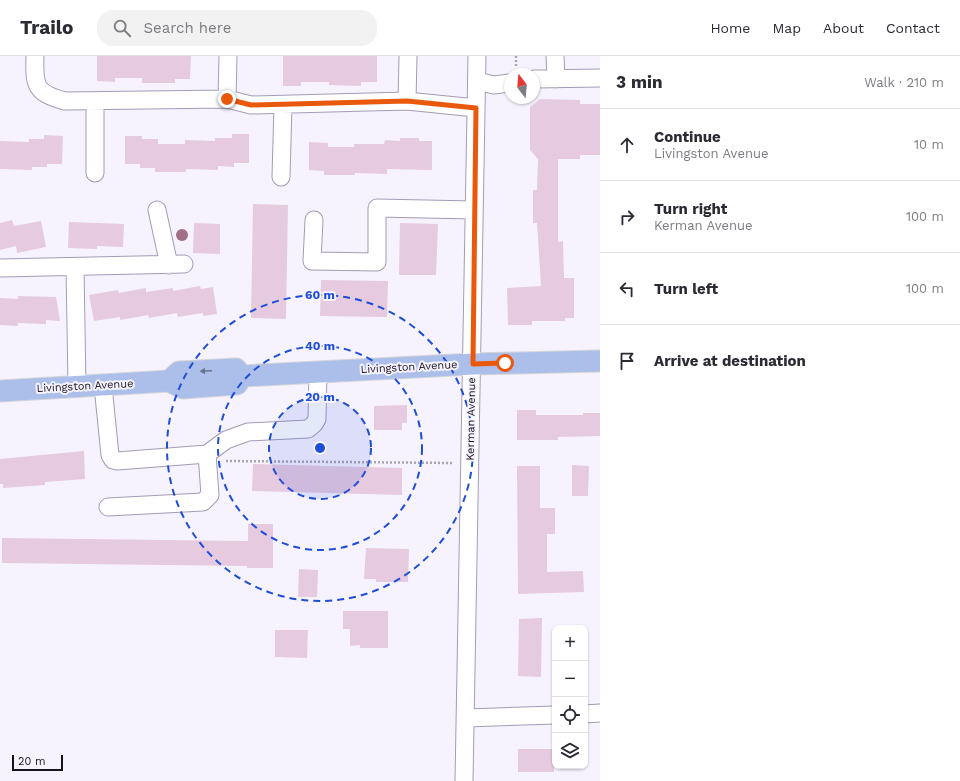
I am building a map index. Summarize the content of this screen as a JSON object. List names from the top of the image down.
{
  "streets": {
    "main road": ["Livingston Avenue"],
    "street": ["Kerman Avenue"]
  },
  "crossings": [
    ["Livingston Avenue", "Kerman Avenue"]
  ],
  "scale_bar": "20 m",
  "north": "top",
  "page": {
    "header": "Trailo",
    "search": "Search here",
    "nav": [
      "Home",
      "Map",
      "About",
      "Contact"
    ],
    "heading": ["3 min", "Walk · 210 m"],
    "list": [
      ["Continue", "Livingston Avenue", "10 m"],
      ["Turn right", "Kerman Avenue", "100 m"],
      ["Turn left", "100 m"],
      "Arrive at destination"
    ],
    "map_buttons": ["+", "−"],
    "scale": "20 m"
  },
  "rings": ["60 m", "40 m", "20 m"]
}
